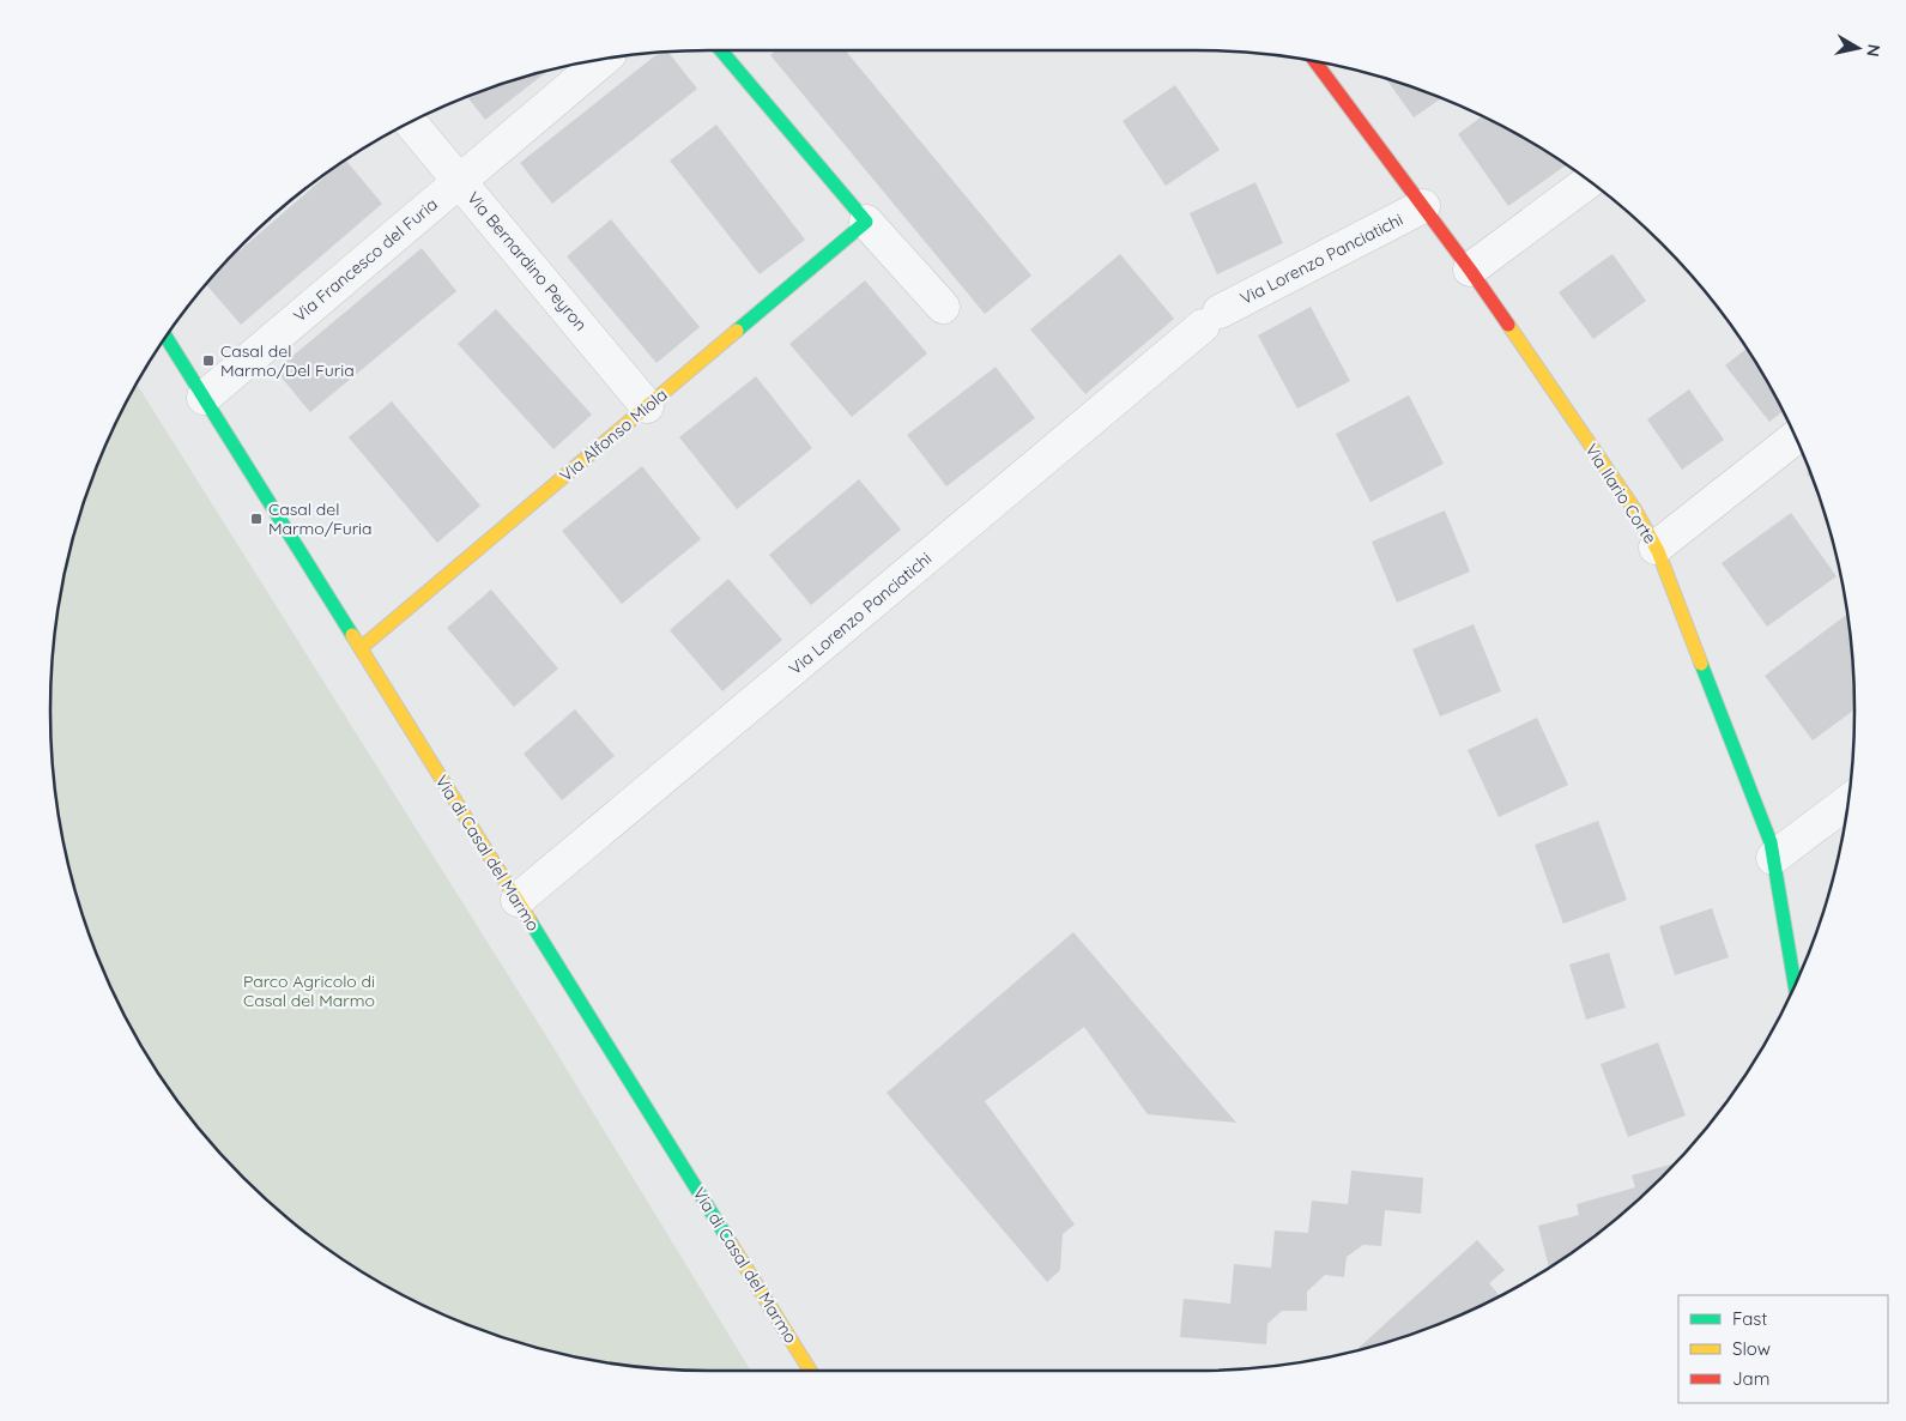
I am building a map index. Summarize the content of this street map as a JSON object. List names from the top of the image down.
{
  "streets": {
    "street": [
      "Via Lorenzo Panciatichi",
      "Via Francesco del Furia",
      "Via Bernardino Peyron",
      "Via Alfonso Miola",
      "Via Ilario Corte",
      "Via di Casal del Marmo"
    ]
  },
  "crossings": [
    ["Via Lorenzo Panciatichi", "Via Ilario Corte"],
    ["Via Lorenzo Panciatichi", "Via di Casal del Marmo"],
    ["Via Francesco del Furia", "Via Bernardino Peyron"],
    ["Via Francesco del Furia", "Via di Casal del Marmo"],
    ["Via Bernardino Peyron", "Via Alfonso Miola"],
    ["Via Alfonso Miola", "Via di Casal del Marmo"]
  ],
  "parks": ["Parco Agricolo di Casal del Marmo"],
  "places": {
    "transit": ["Casal del Marmo/Del Furia", "Casal del Marmo/Furia"]
  },
  "legend": ["Fast", "Slow", "Jam"],
  "north": "right"
}
